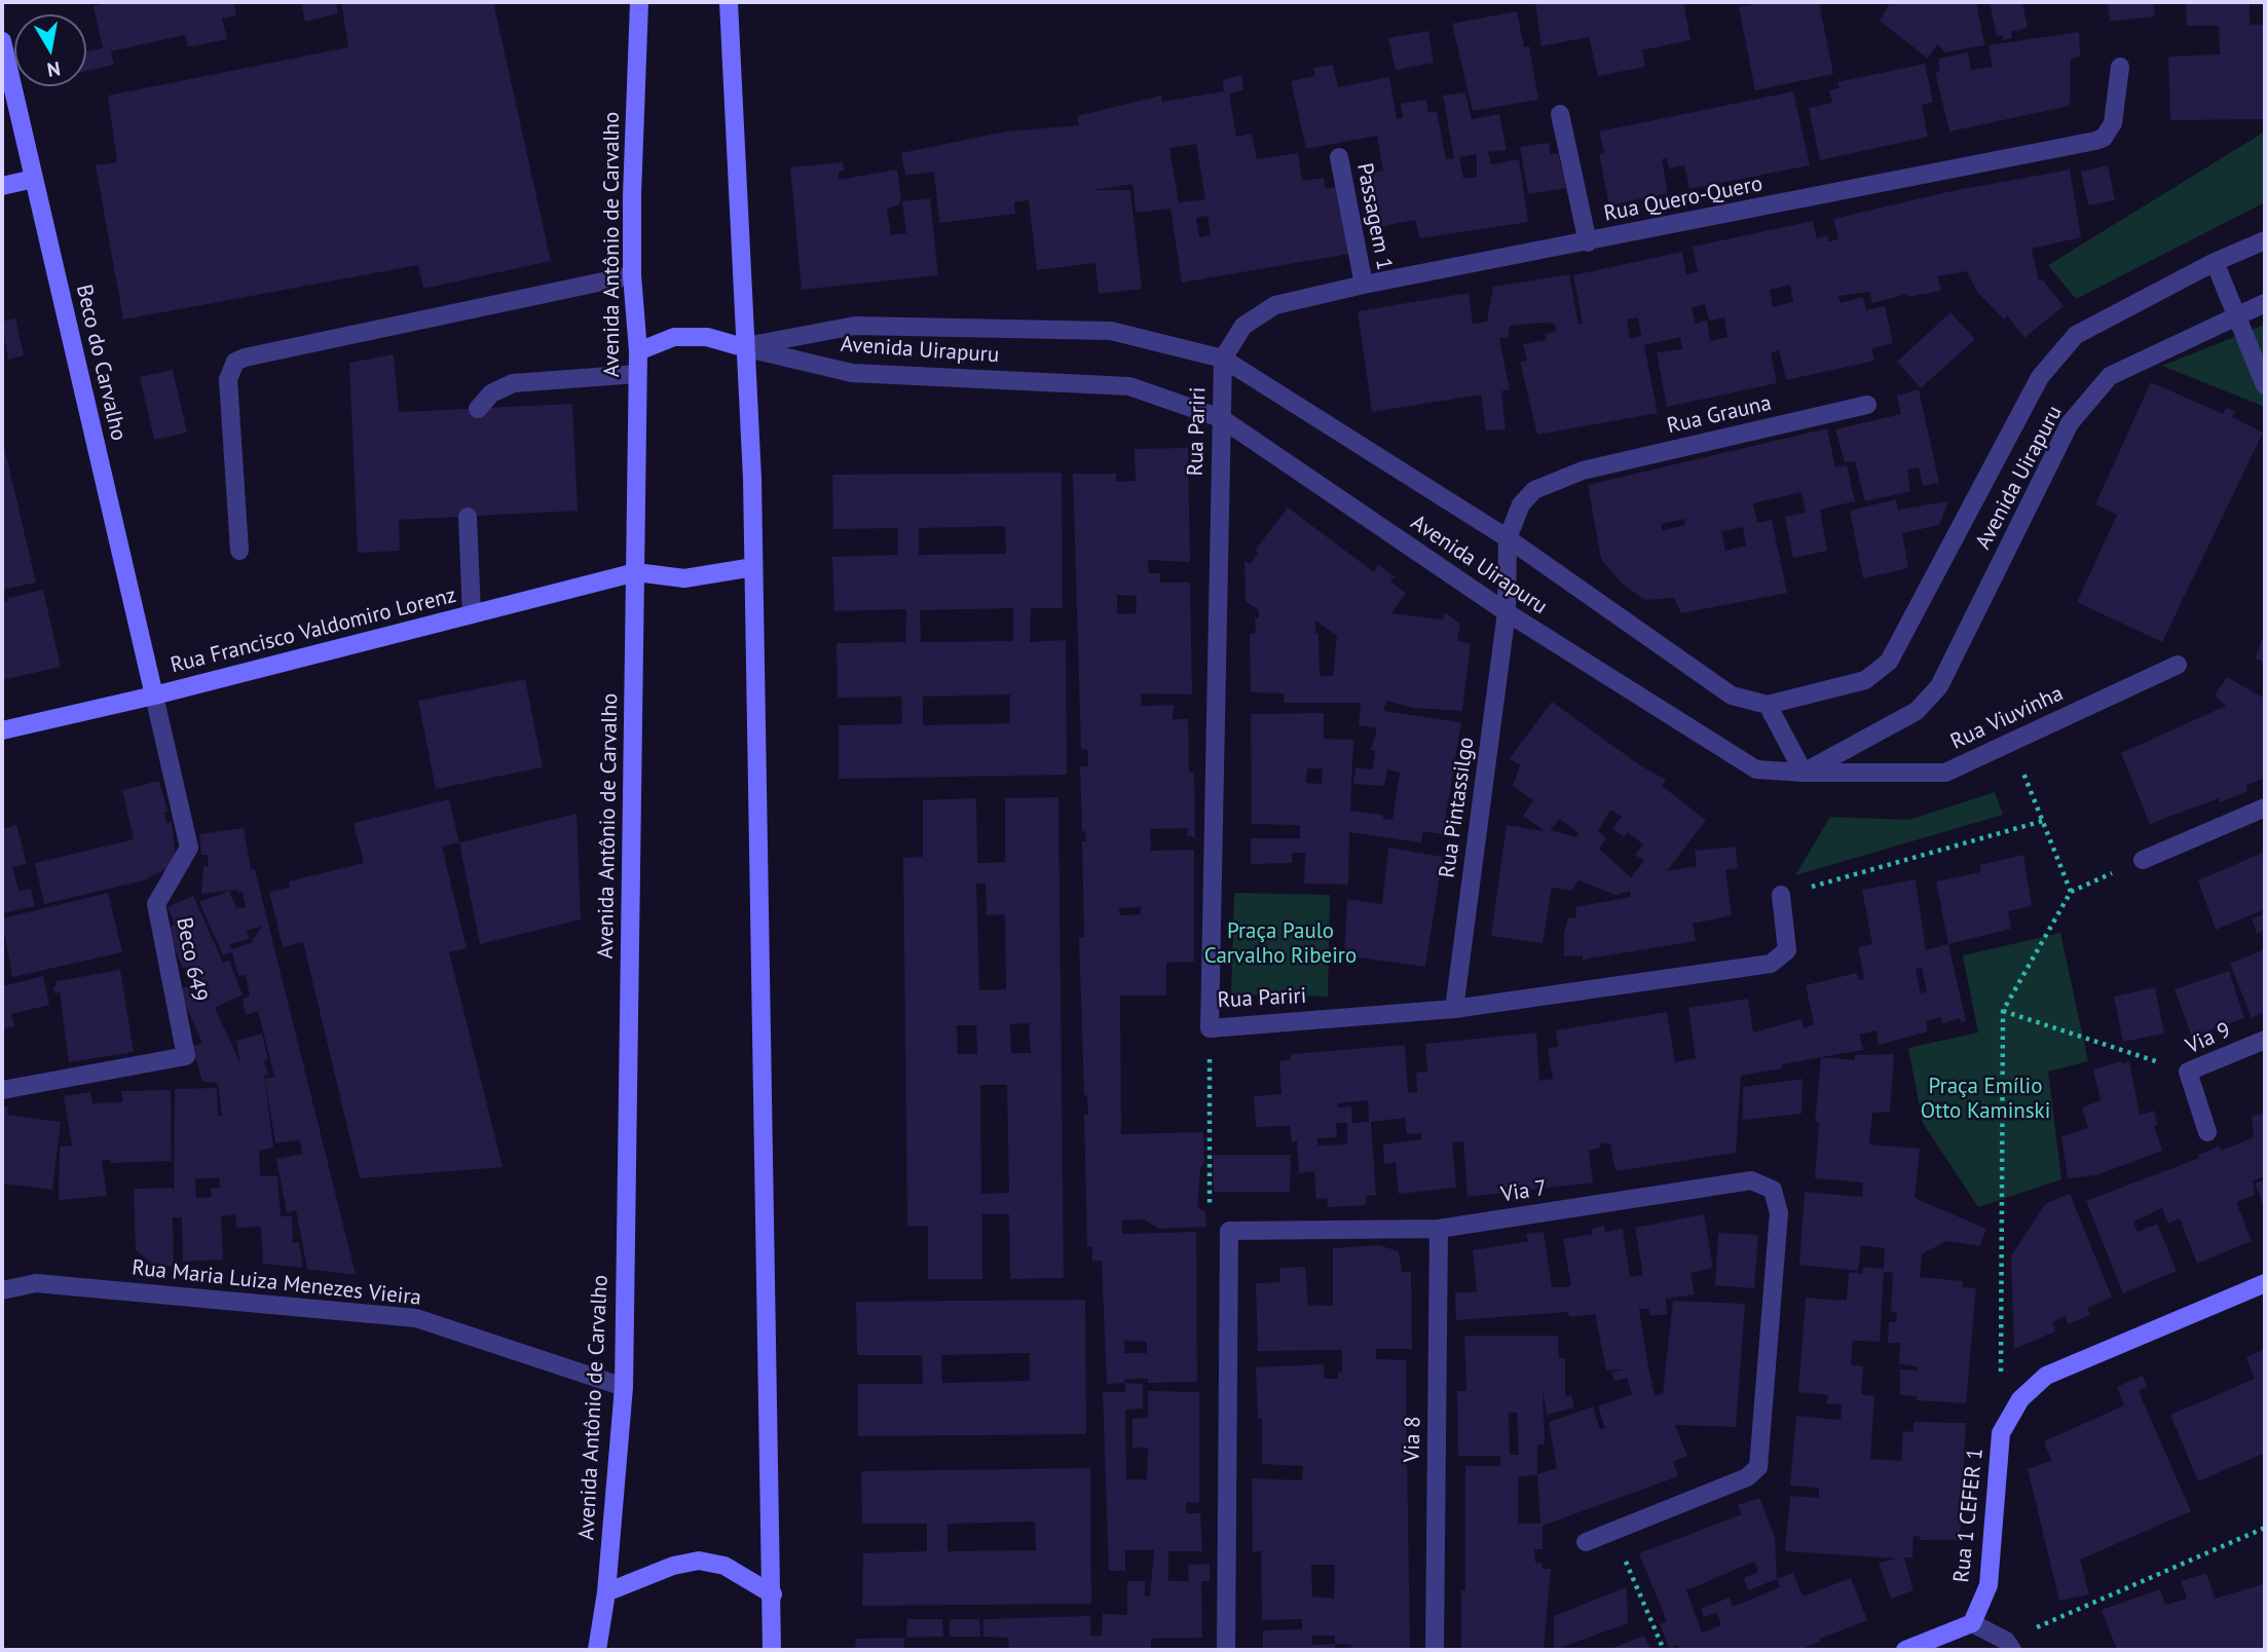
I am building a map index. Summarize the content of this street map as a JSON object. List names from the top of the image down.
{
  "streets": {
    "main road": [
      "Avenida Antônio de Carvalho",
      "Beco do Carvalho",
      "Rua Francisco Valdomiro Lorenz",
      "Rua 1 CEFER 1"
    ],
    "street": [
      "Rua Quero-Quero",
      "Passagem 1",
      "Avenida Uirapuru",
      "Rua Grauna",
      "Rua Pariri",
      "Rua Viuvinha",
      "Rua Pintassilgo",
      "Beco 649",
      "Via 9",
      "Via 7",
      "Rua Maria Luiza Menezes Vieira",
      "Via 8"
    ]
  },
  "crossings": [
    ["Rua Quero-Quero", "Passagem 1"],
    ["Rua Quero-Quero", "Avenida Uirapuru"],
    ["Rua Quero-Quero", "Rua Pariri"],
    ["Avenida Antônio de Carvalho", "Rua Francisco Valdomiro Lorenz"],
    ["Avenida Antônio de Carvalho", "Rua Maria Luiza Menezes Vieira"],
    ["Avenida Uirapuru", "Rua Grauna"],
    ["Avenida Uirapuru", "Rua Pariri"],
    ["Avenida Uirapuru", "Rua Viuvinha"],
    ["Avenida Uirapuru", "Rua Pintassilgo"],
    ["Beco do Carvalho", "Rua Francisco Valdomiro Lorenz"],
    ["Beco do Carvalho", "Beco 649"],
    ["Rua Grauna", "Rua Pintassilgo"],
    ["Rua Pariri", "Rua Pintassilgo"],
    ["Rua Francisco Valdomiro Lorenz", "Beco 649"],
    ["Via 7", "Via 8"]
  ],
  "parks": ["Praça Paulo Carvalho Ribeiro", "Praça Emílio Otto Kaminski"],
  "north": "bottom"
}
